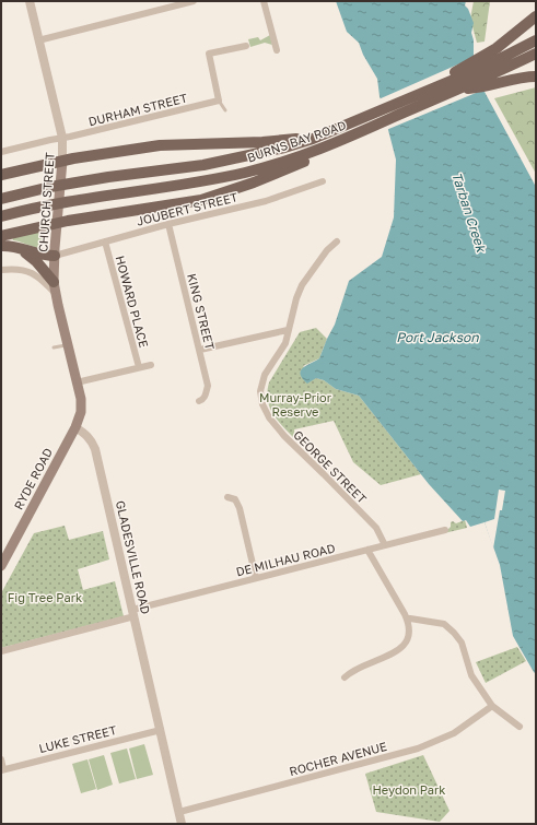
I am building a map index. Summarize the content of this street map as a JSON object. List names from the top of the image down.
{
  "streets": {
    "main road": ["BURNS BAY ROAD", "CHURCH STREET", "RYDE ROAD"],
    "street": [
      "DURHAM STREET",
      "JOUBERT STREET",
      "HOWARD PLACE",
      "KING STREET",
      "GEORGE STREET",
      "GLADESVILLE ROAD",
      "DE MILHAU ROAD",
      "LUKE STREET",
      "ROCHER AVENUE"
    ]
  },
  "crossings": [
    ["DURHAM STREET", "CHURCH STREET"],
    ["CHURCH STREET", "JOUBERT STREET"],
    ["JOUBERT STREET", "HOWARD PLACE"],
    ["JOUBERT STREET", "KING STREET"],
    ["GEORGE STREET", "DE MILHAU ROAD"],
    ["RYDE ROAD", "GLADESVILLE ROAD"],
    ["GLADESVILLE ROAD", "DE MILHAU ROAD"],
    ["GLADESVILLE ROAD", "LUKE STREET"],
    ["GLADESVILLE ROAD", "ROCHER AVENUE"]
  ],
  "water": ["Tarban Creek", "Port Jackson"],
  "parks": ["Murray-Prior Reserve", "Fig Tree Park", "Heydon Park"]
}
